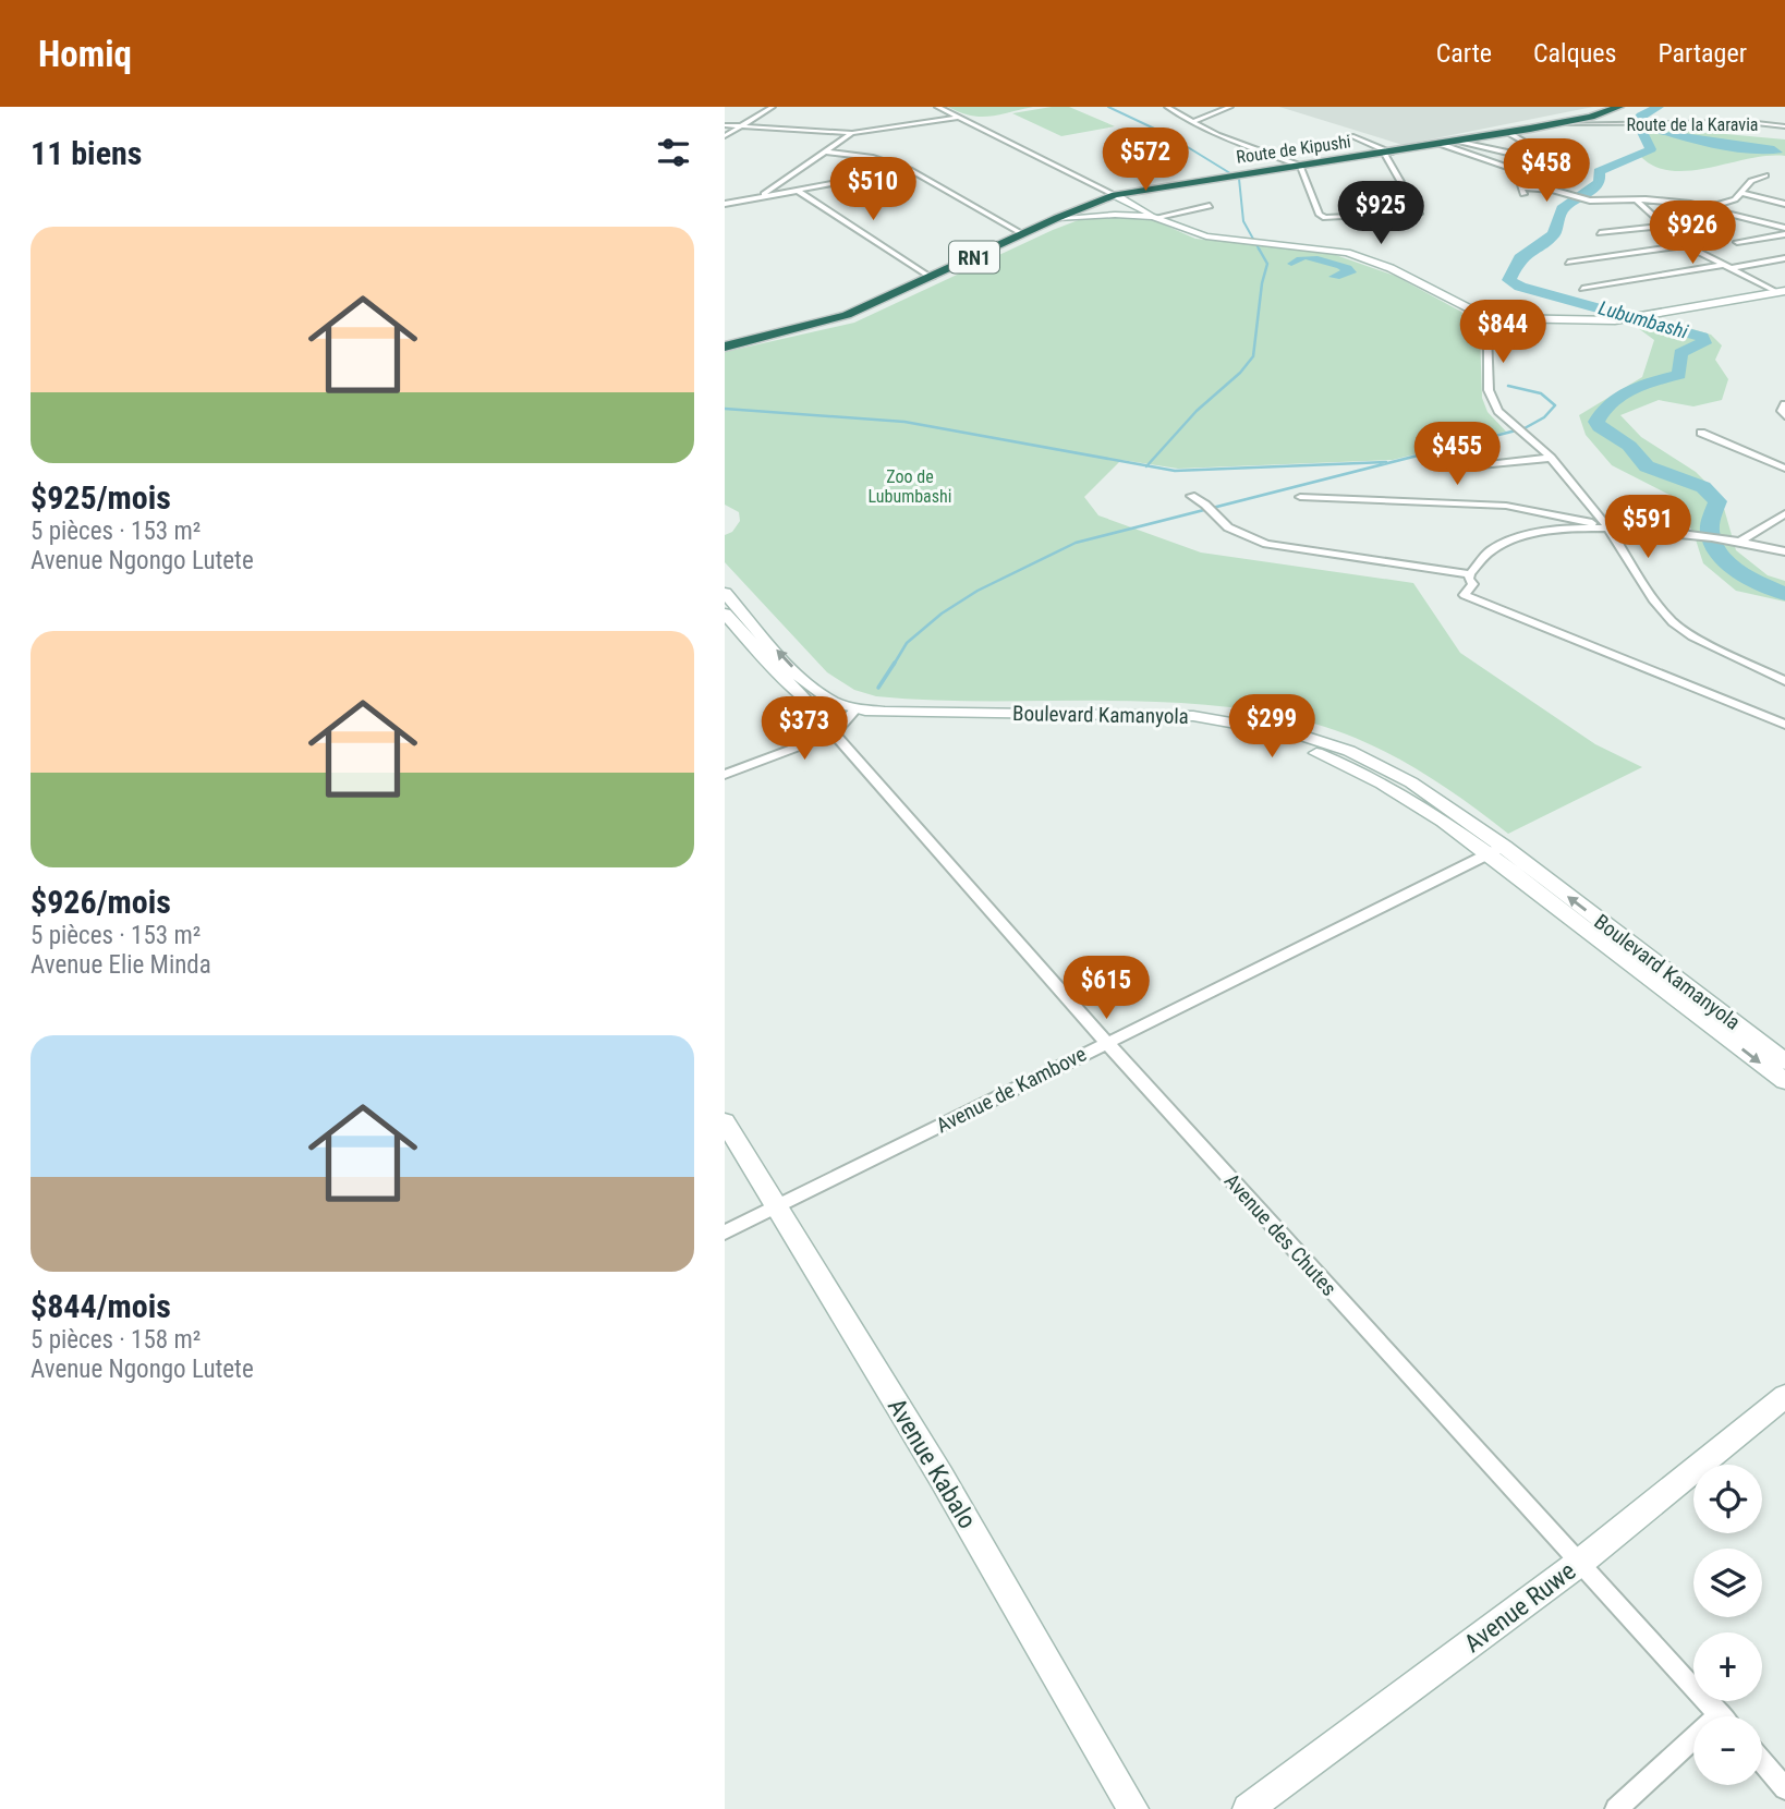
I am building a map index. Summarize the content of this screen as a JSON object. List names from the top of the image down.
{
  "streets": {
    "highway": ["Route de Kipushi", "RN1"],
    "street": [
      "Route de la Karavia",
      "Boulevard Kamanyola",
      "Avenue de Kambove",
      "Avenue des Chutes",
      "Avenue Kabalo",
      "Avenue Ruwe"
    ]
  },
  "crossings": [
    ["Route de la Karavia", "Route de Kipushi"],
    ["Boulevard Kamanyola", "Avenue de Kambove"],
    ["Avenue de Kambove", "Avenue des Chutes"],
    ["Avenue de Kambove", "Avenue Kabalo"],
    ["Avenue des Chutes", "Avenue Ruwe"]
  ],
  "water": ["Lubumbashi"],
  "parks": ["Zoo de Lubumbashi"],
  "page": {
    "header": "Homiq",
    "nav": ["Carte", "Calques", "Partager"],
    "heading": "11 biens",
    "price": [
      "$572",
      "$458",
      "$510",
      "$925",
      "$926",
      "$844",
      "$455",
      "$591",
      "$299",
      "$373",
      "$615"
    ],
    "list": [
      {
        "name": "$925/mois",
        "note": "5 pièces · 153 m² · Avenue Ngongo Lutete"
      },
      {
        "name": "$926/mois",
        "note": "5 pièces · 153 m² · Avenue Elie Minda"
      },
      {
        "name": "$844/mois",
        "note": "5 pièces · 158 m² · Avenue Ngongo Lutete"
      }
    ],
    "map_buttons": ["+", "−"]
  }
}
